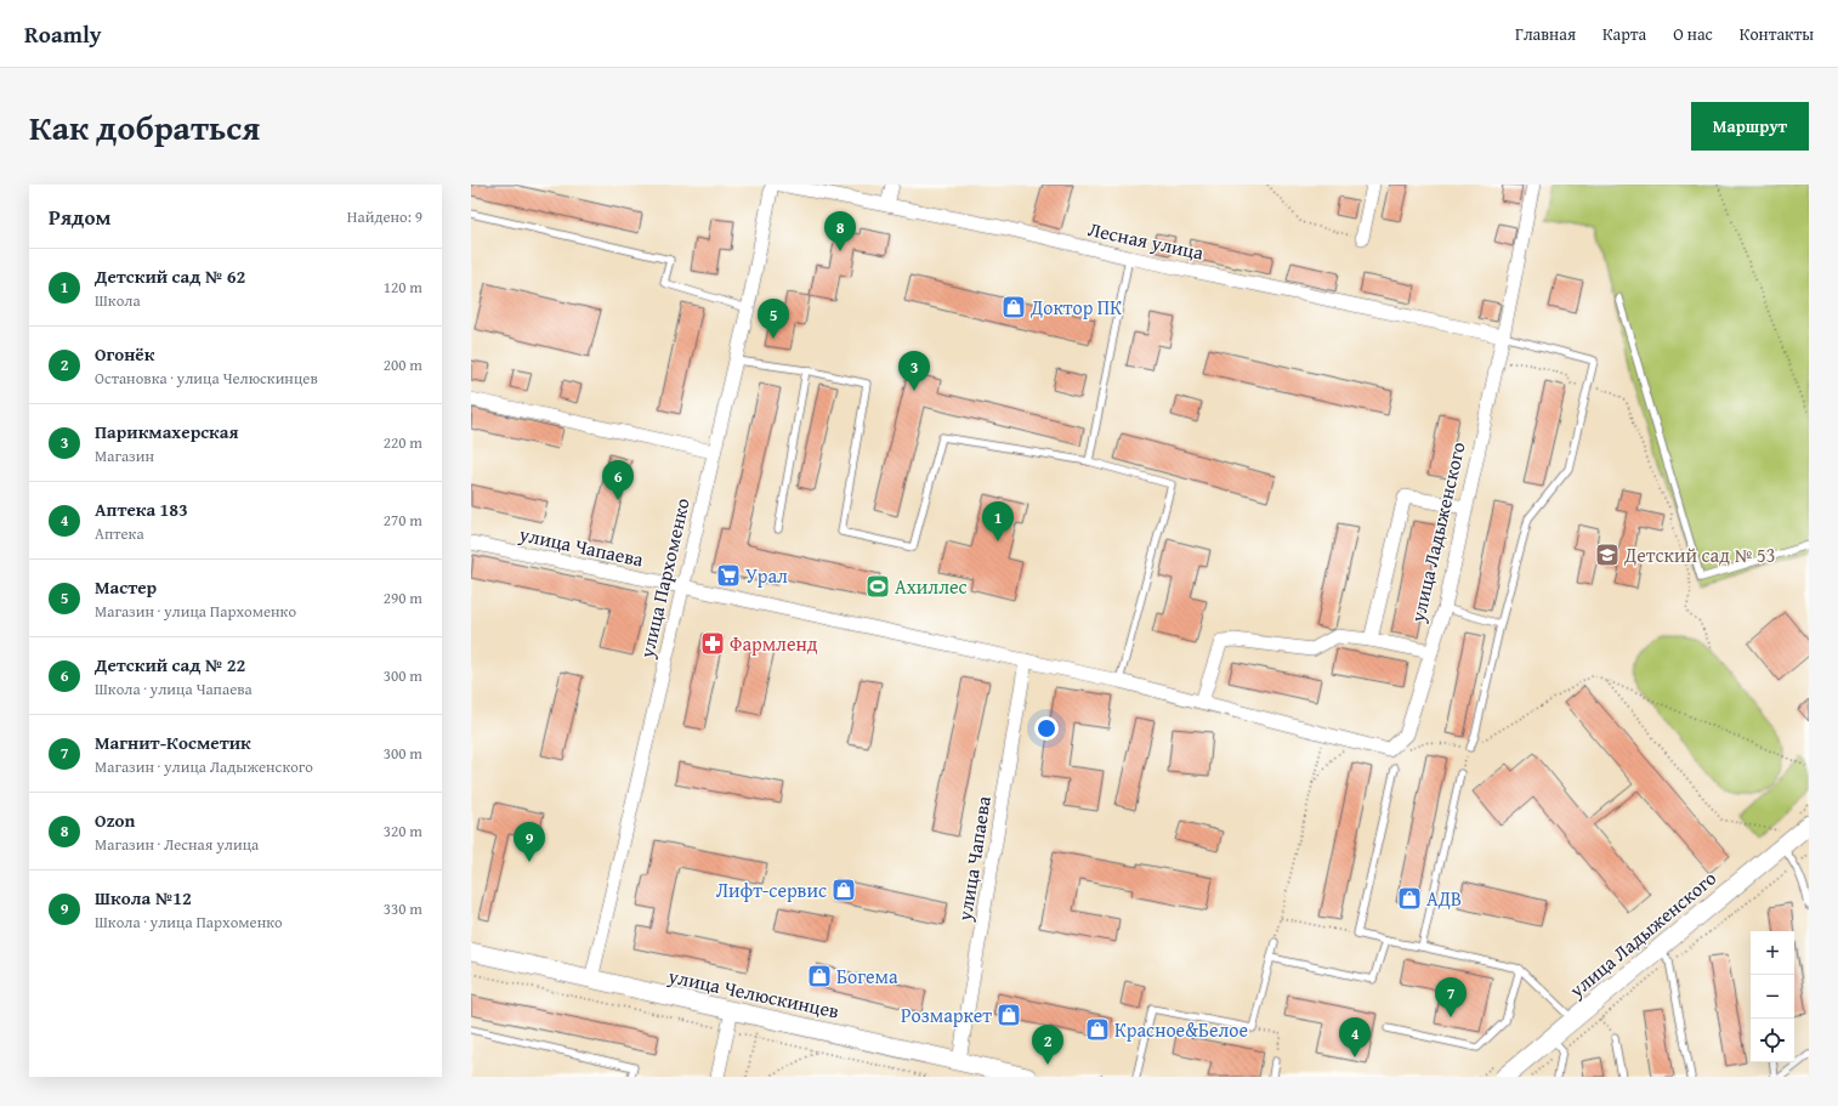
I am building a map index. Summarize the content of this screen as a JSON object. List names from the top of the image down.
{
  "streets": {
    "street": [
      "Лесная улица",
      "улица Ладыженского",
      "улица Чапаева",
      "улица Пархоменко",
      "улица Челюскинцев"
    ]
  },
  "crossings": [
    ["Лесная улица", "улица Ладыженского"],
    ["улица Ладыженского", "улица Чапаева"],
    ["улица Чапаева", "улица Пархоменко"],
    ["улица Чапаева", "улица Челюскинцев"],
    ["улица Пархоменко", "улица Челюскинцев"]
  ],
  "places": {
    "shop": [
      "Доктор ПК",
      "Лифт-сервис",
      "АДВ",
      "Богема",
      "Розмаркет",
      "Красное&Белое"
    ],
    "school or university": ["Детский сад № 53"],
    "supermarket": ["Урал"],
    "sports": ["Ахиллес"],
    "pharmacy": ["Фармленд"]
  },
  "page": {
    "header": "Roamly",
    "nav": [
      "Главная",
      "Карта",
      "О нас",
      "Контакты"
    ],
    "title": "Как добраться",
    "buttons": "Маршрут",
    "heading": ["Рядом", "Найдено: 9"],
    "pins": [
      "8",
      "5",
      "3",
      "6",
      "1",
      "9",
      "7",
      "4",
      "2"
    ],
    "list": [
      {
        "mark": "1",
        "name": "Детский сад № 62",
        "note": "Школа",
        "value": "120 m"
      },
      {
        "mark": "2",
        "name": "Огонёк",
        "note": "Остановка · улица Челюскинцев",
        "value": "200 m"
      },
      {
        "mark": "3",
        "name": "Парикмахерская",
        "note": "Магазин",
        "value": "220 m"
      },
      {
        "mark": "4",
        "name": "Аптека 183",
        "note": "Аптека",
        "value": "270 m"
      },
      {
        "mark": "5",
        "name": "Мастер",
        "note": "Магазин · улица Пархоменко",
        "value": "290 m"
      },
      {
        "mark": "6",
        "name": "Детский сад № 22",
        "note": "Школа · улица Чапаева",
        "value": "300 m"
      },
      {
        "mark": "7",
        "name": "Магнит-Косметик",
        "note": "Магазин · улица Ладыженского",
        "value": "300 m"
      },
      {
        "mark": "8",
        "name": "Ozon",
        "note": "Магазин · Лесная улица",
        "value": "320 m"
      },
      {
        "mark": "9",
        "name": "Школа №12",
        "note": "Школа · улица Пархоменко",
        "value": "330 m"
      }
    ],
    "map_buttons": ["+", "−"]
  }
}
